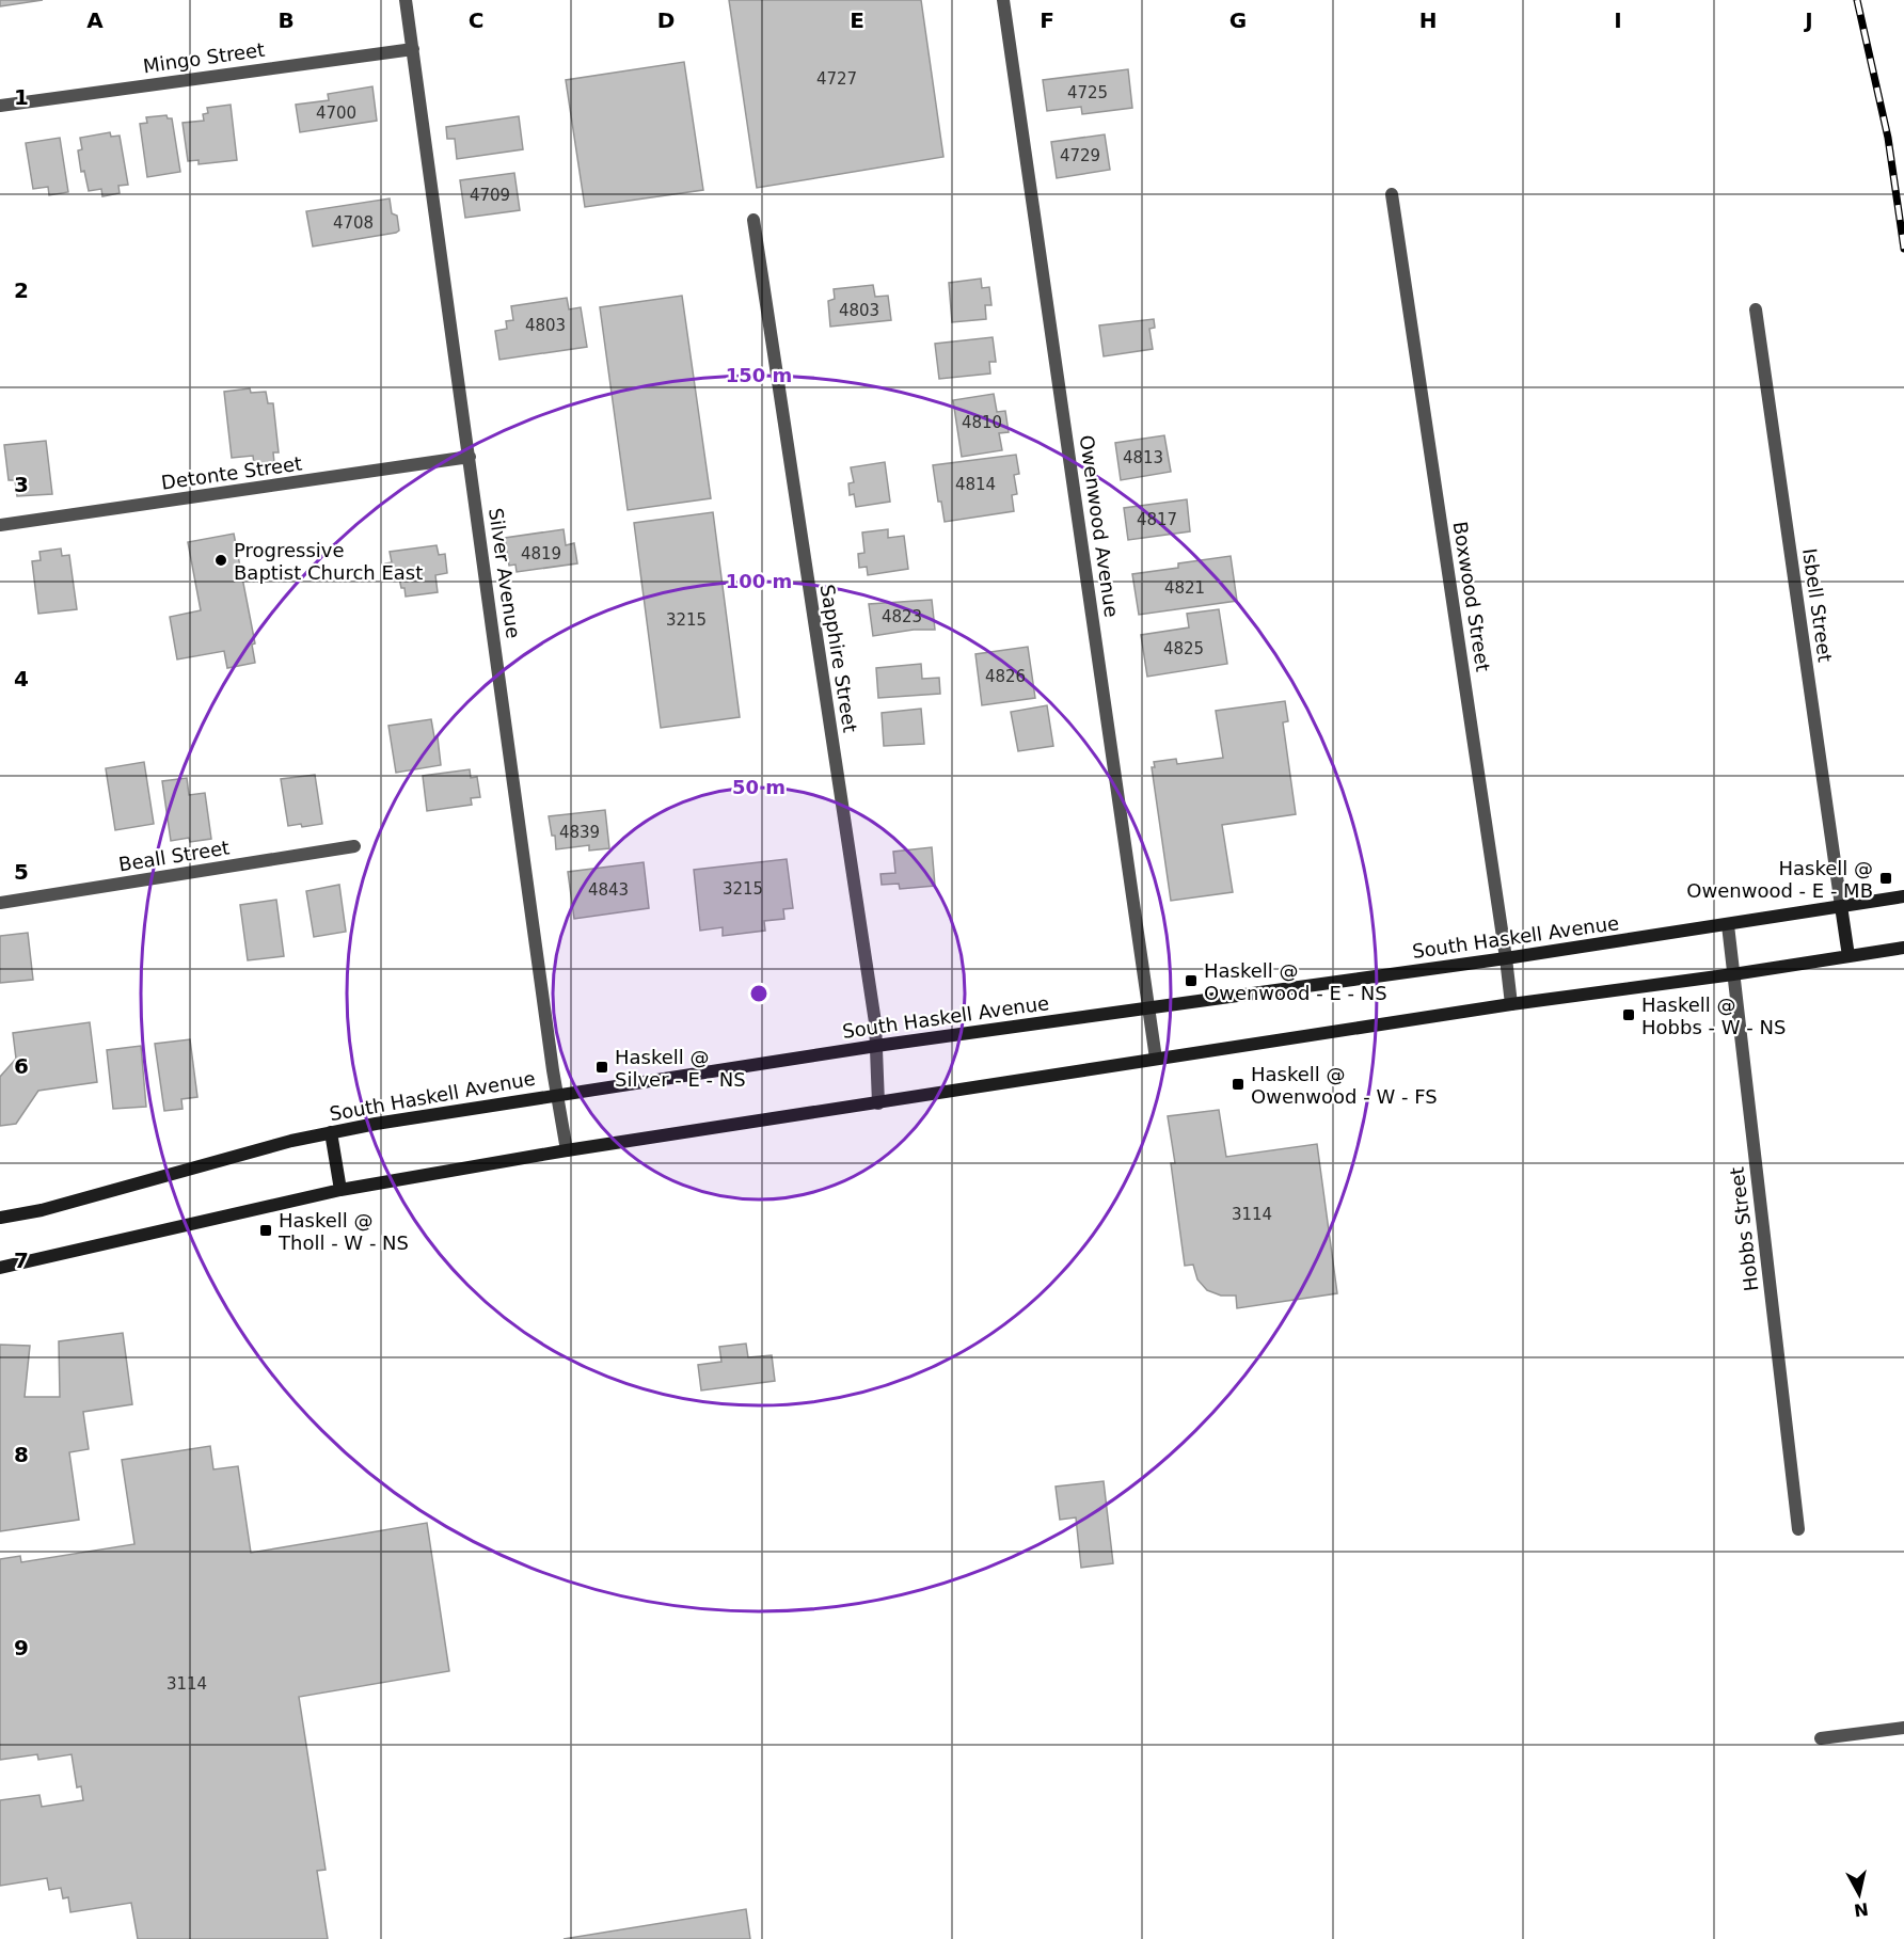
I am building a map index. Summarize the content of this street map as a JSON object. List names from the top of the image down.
{
  "streets": {
    "main road": ["South Haskell Avenue"],
    "street": [
      "Mingo Street",
      "Detonte Street",
      "Owenwood Avenue",
      "Silver Avenue",
      "Boxwood Street",
      "Isbell Street",
      "Sapphire Street",
      "Beall Street",
      "Hobbs Street"
    ]
  },
  "crossings": [
    ["Mingo Street", "Silver Avenue"],
    ["Detonte Street", "Silver Avenue"],
    ["Owenwood Avenue", "South Haskell Avenue"],
    ["Silver Avenue", "South Haskell Avenue"],
    ["Boxwood Street", "South Haskell Avenue"],
    ["Isbell Street", "South Haskell Avenue"],
    ["Sapphire Street", "South Haskell Avenue"],
    ["South Haskell Avenue", "Hobbs Street"]
  ],
  "places": {
    "other": ["Progressive Baptist Church East"],
    "transit": [
      "Haskell @ Owenwood - E - MB",
      "Haskell @ Owenwood - E - NS",
      "Haskell @ Hobbs - W - NS",
      "Haskell @ Silver - E - NS",
      "Haskell @ Owenwood - W - FS",
      "Haskell @ Tholl - W - NS"
    ]
  },
  "house_numbers": [
    "4727",
    "4725",
    "4700",
    "4729",
    "4709",
    "4708",
    "4803",
    "4803",
    "4810",
    "4813",
    "4814",
    "4817",
    "4819",
    "4821",
    "4823",
    "3215",
    "4825",
    "4826",
    "4839",
    "3215",
    "4843",
    "3114",
    "3114"
  ],
  "north": "bottom",
  "grid": {
    "columns": [
      "A",
      "B",
      "C",
      "D",
      "E",
      "F",
      "G",
      "H",
      "I",
      "J"
    ],
    "rows": [
      "1",
      "2",
      "3",
      "4",
      "5",
      "6",
      "7",
      "8",
      "9"
    ]
  },
  "rings": ["150 m", "100 m", "50 m"]
}
